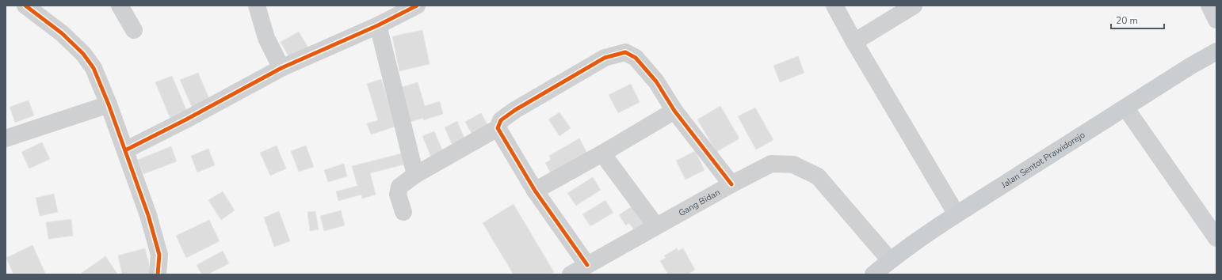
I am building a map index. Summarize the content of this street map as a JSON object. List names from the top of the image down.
{
  "streets": {
    "main road": ["Jalan Sentot Prawidorejo"],
    "street": ["Gang Bidan"]
  },
  "crossings": [
    ["Jalan Sentot Prawidorejo", "Gang Bidan"]
  ],
  "scale_bar": "20 m"
}
